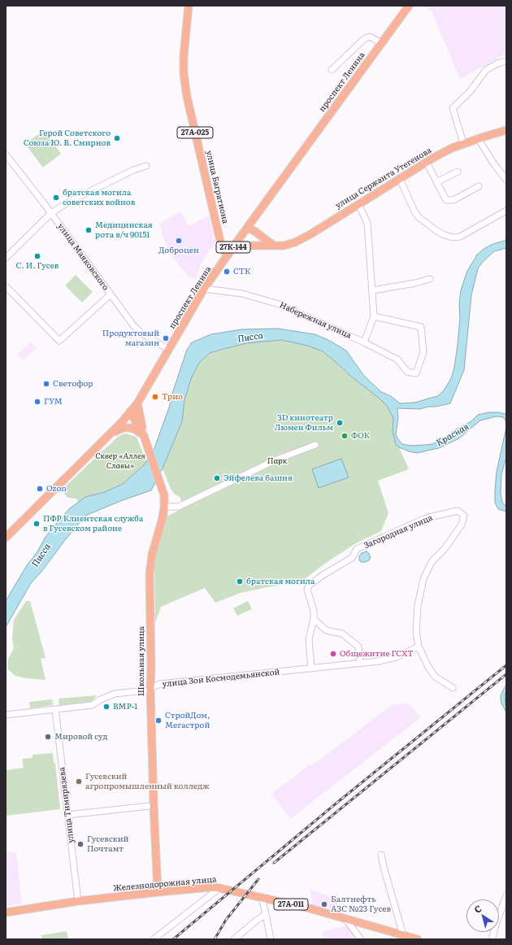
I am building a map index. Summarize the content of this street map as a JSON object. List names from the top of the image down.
{
  "streets": {
    "main road": [
      "проспект Ленина",
      "27А-025",
      "улица Сержанта Утегенова",
      "улица Багратиона",
      "27К-144",
      "Школьная улица",
      "Железнодорожная улица",
      "27А-011"
    ],
    "street": [
      "улица Маяковского",
      "Набережная улица",
      "Загородная улица",
      "улица Зои Космодемьянской",
      "улица Тимирязева"
    ]
  },
  "crossings": [
    ["проспект Ленина", "улица Сержанта Утегенова"],
    ["проспект Ленина", "улица Багратиона"],
    ["проспект Ленина", "улица Маяковского"],
    ["проспект Ленина", "Набережная улица"],
    ["проспект Ленина", "Школьная улица"],
    ["Загородная улица", "улица Зои Космодемьянской"],
    ["Школьная улица", "улица Зои Космодемьянской"],
    ["Школьная улица", "Железнодорожная улица"],
    ["улица Зои Космодемьянской", "улица Тимирязева"],
    ["улица Тимирязева", "Железнодорожная улица"]
  ],
  "water": ["Писса", "Красная"],
  "parks": ["Сквер «Аллея Славы»", "Парк"],
  "places": [
    "Герой Советского Союза Ю. В. Смирнов",
    "братская могила советских войнов",
    "Медицинская рота в/ч 90151",
    "Доброцен",
    "С. И. Гусев",
    "СТК",
    "Продуктовый магазин",
    "Светофор",
    "Трио",
    "ГУМ",
    "3D кинотеатр Люмен Фильм",
    "ФОК",
    "Эйфелева башня",
    "Ozon",
    "ПФР Клиентская служба в Гусевском районе",
    "братская могила",
    "Общежитие ГСХТ",
    "BMP-1",
    "СтройДом, Мегастрой",
    "Мировой суд",
    "Гусевский агропромышленный колледж",
    "Гусевский Почтамт",
    "Балтнефть АЗС №23 Гусев"
  ],
  "north": "top left"
}
